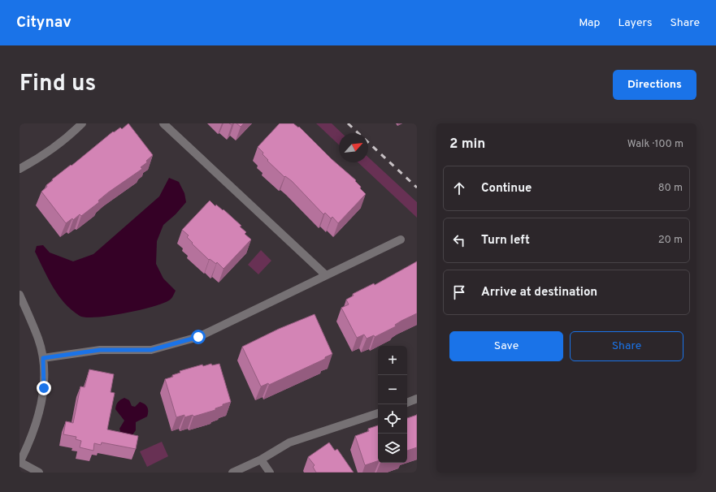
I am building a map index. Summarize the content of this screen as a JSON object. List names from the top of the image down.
{
  "north": "top right",
  "page": {
    "header": "Citynav",
    "nav": ["Map", "Layers", "Share"],
    "title": "Find us",
    "buttons": [
      "Directions",
      ["Save", "Share"]
    ],
    "heading": ["2 min", "Walk · 100 m"],
    "list": [
      ["Continue", "80 m"],
      ["Turn left", "20 m"],
      "Arrive at destination"
    ],
    "map_buttons": ["+", "−"]
  }
}
